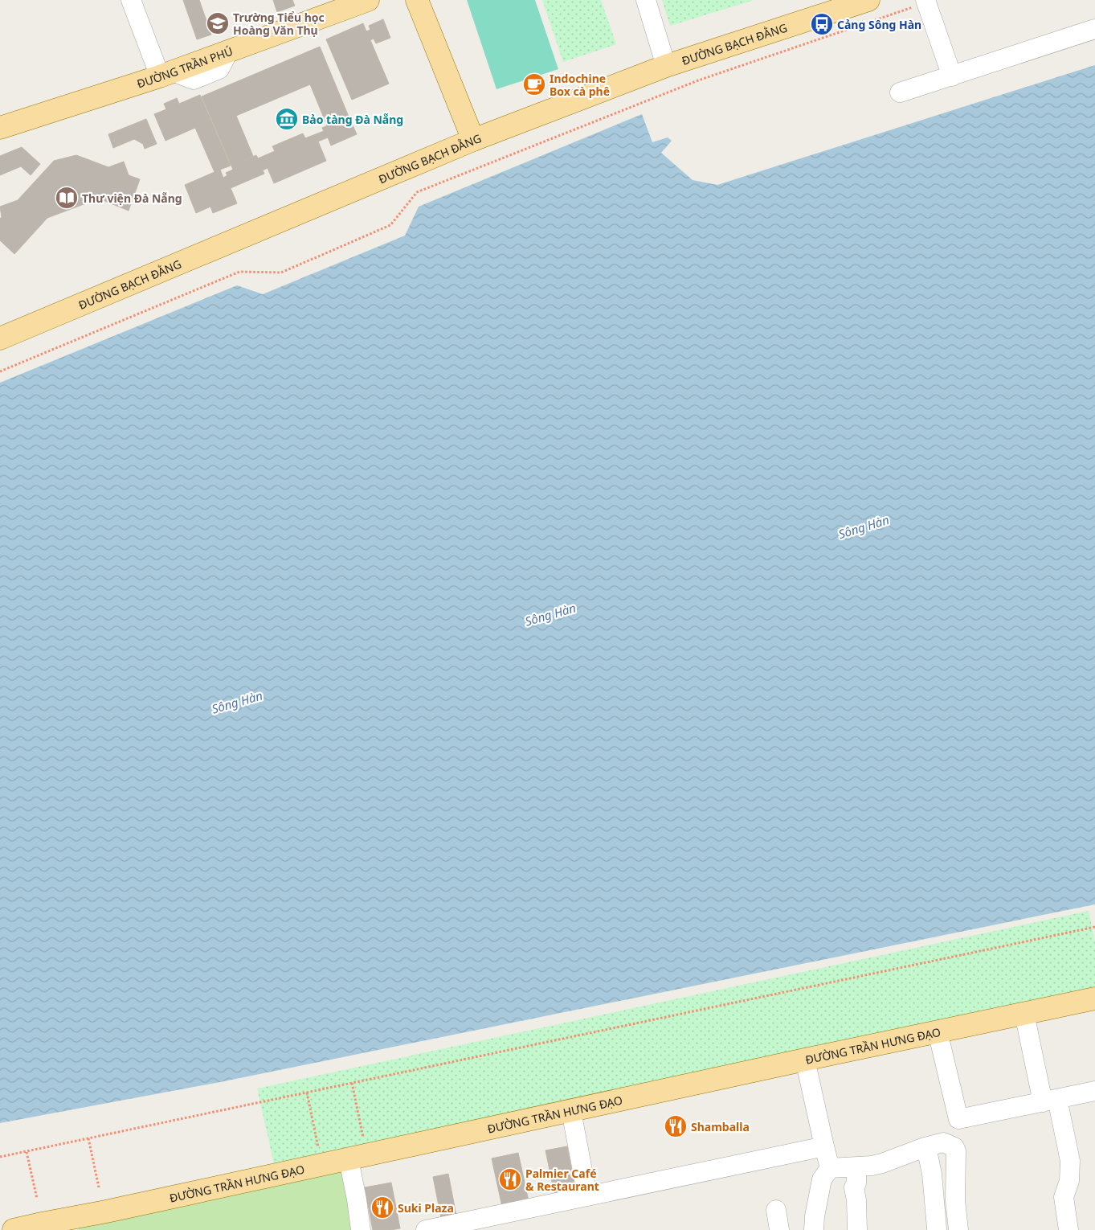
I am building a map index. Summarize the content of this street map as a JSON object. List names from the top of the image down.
{
  "streets": {
    "main road": ["ĐƯỜNG BẠCH ĐẰNG", "ĐƯỜNG TRẦN PHÚ", "ĐƯỜNG TRẦN HƯNG ĐẠO"]
  },
  "water": ["Sông Hàn"],
  "places": {
    "school or university": ["Trường Tiểu học Hoàng Văn Thụ"],
    "bus stop": ["Cảng Sông Hàn"],
    "cafe": ["Indochine Box cà phê"],
    "museum": ["Bảo tàng Đà Nẵng"],
    "library": ["Thư viện Đà Nẵng"],
    "restaurant": ["Shamballa", "Palmier Café & Restaurant", "Suki Plaza"]
  }
}
